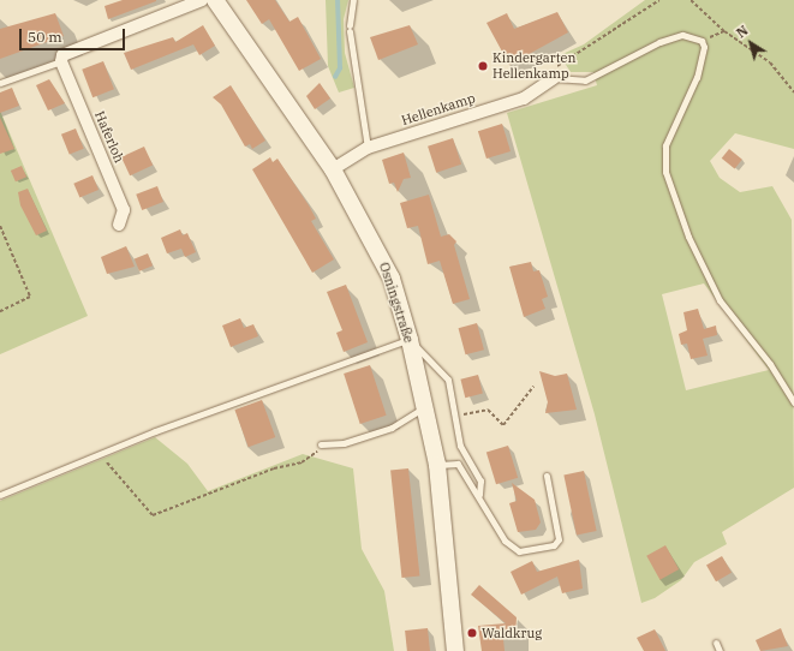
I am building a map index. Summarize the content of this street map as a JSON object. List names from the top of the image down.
{
  "streets": {
    "main road": ["Osningstraße"],
    "street": ["Hellenkamp", "Haferloh"]
  },
  "crossings": [
    ["Hellenkamp", "Osningstraße"]
  ],
  "places": ["Kindergarten Hellenkamp", "Waldkrug"],
  "scale_bar": "50 m",
  "north": "top left"
}
